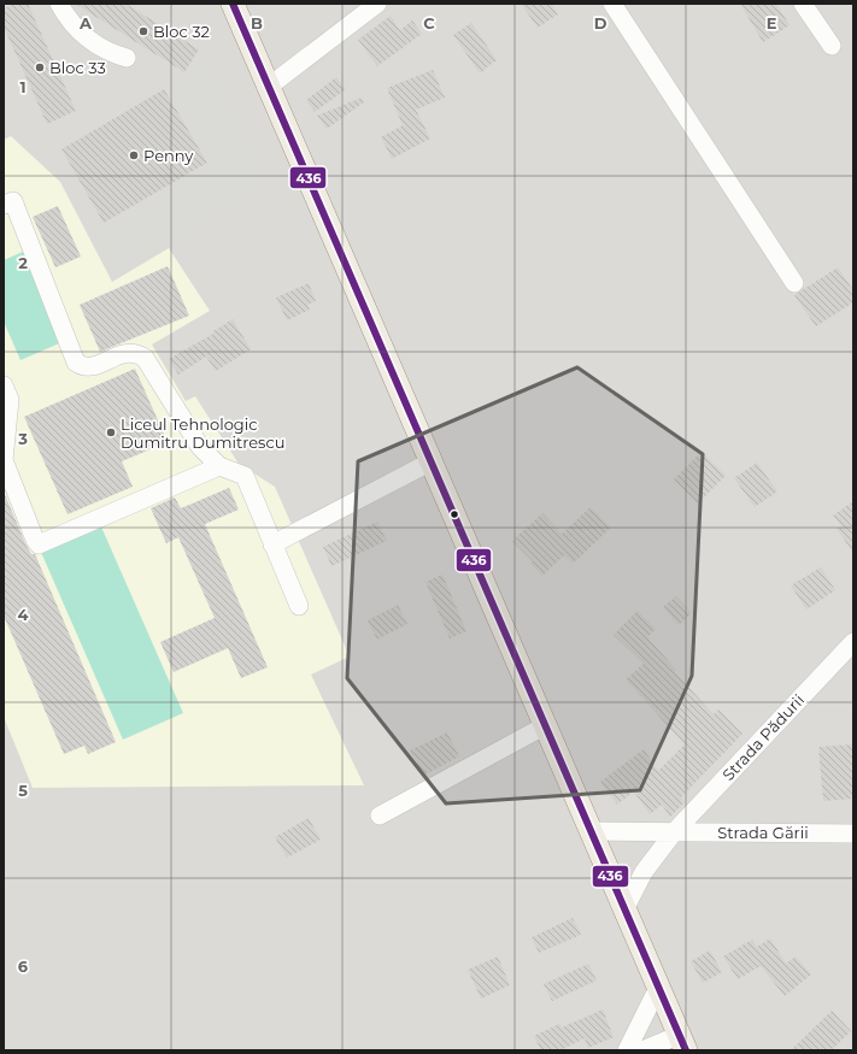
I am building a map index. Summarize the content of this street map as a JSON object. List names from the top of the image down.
{
  "streets": {
    "street": ["Strada Pădurii", "Strada Gării"]
  },
  "crossings": [
    ["Strada Pădurii", "Strada Gării"]
  ],
  "places": [
    "Bloc 32",
    "Bloc 33",
    "Penny",
    "Liceul Tehnologic Dumitru Dumitrescu"
  ],
  "lines": ["transit line 436"],
  "grid": {
    "columns": [
      "A",
      "B",
      "C",
      "D",
      "E"
    ],
    "rows": [
      "1",
      "2",
      "3",
      "4",
      "5",
      "6"
    ]
  }
}
